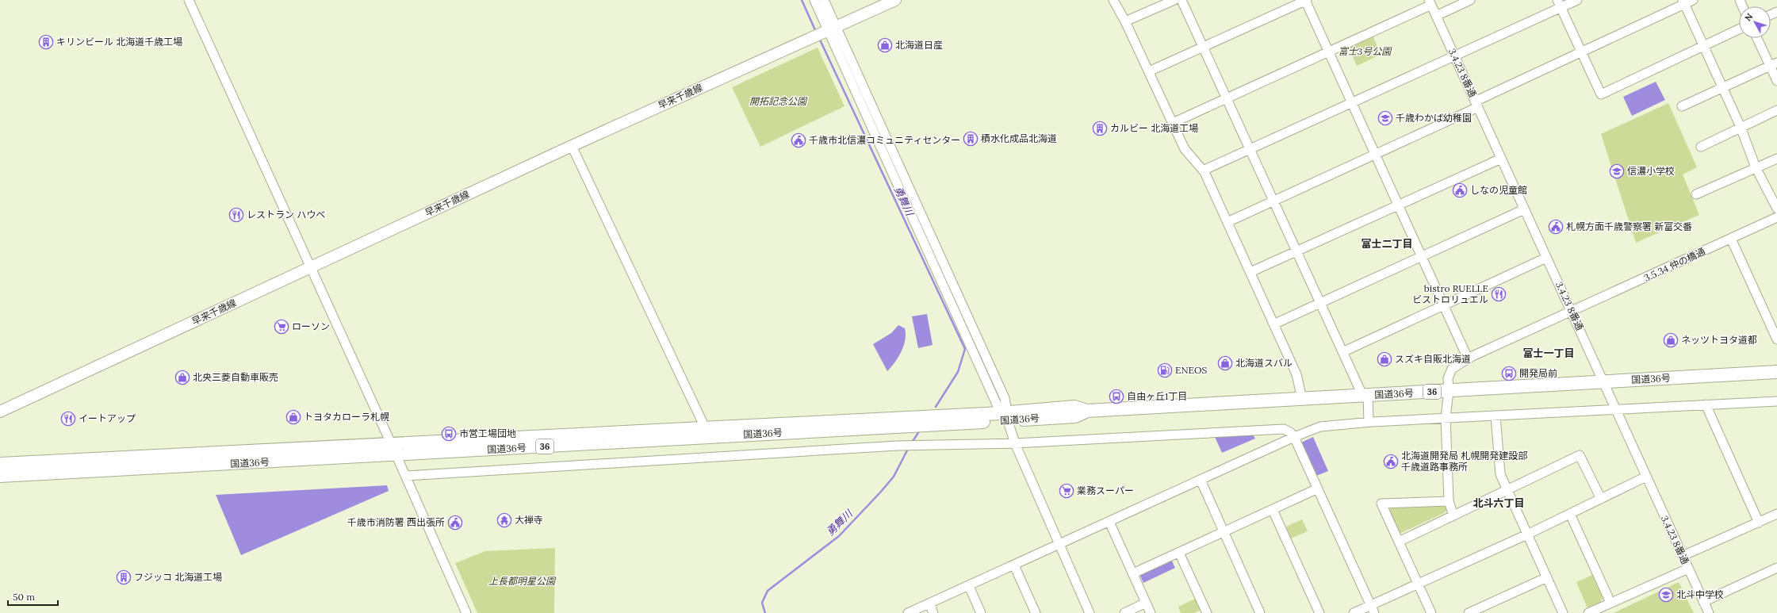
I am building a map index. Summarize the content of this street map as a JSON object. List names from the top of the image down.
{
  "streets": {
    "highway": ["国道36号", "36"],
    "main road": ["早来千歳線"],
    "street": ["3.4.23 8番通", "3.5.34 仲の橋通"]
  },
  "crossings": [
    ["3.4.23 8番通", "3.5.34 仲の橋通"],
    ["3.4.23 8番通", "国道36号"],
    ["3.5.34 仲の橋通", "国道36号"]
  ],
  "districts": ["富士二丁目", "富士一丁目", "北斗六丁目"],
  "water": ["勇舞川"],
  "parks": ["富士3号公園", "開拓記念公園", "上長都明星公園"],
  "places": {
    "building": [
      "キリンビール 北海道千歳工場",
      "カルビー 北海道工場",
      "積水化成品北海道",
      "フジッコ 北海道工場"
    ],
    "shop": [
      "北海道日産",
      "ネッツトヨタ道都",
      "スズキ自販北海道",
      "北海道スバル",
      "北央三菱自動車販売",
      "トヨタカローラ札幌"
    ],
    "school or university": ["千歳わかば幼稚園", "信濃小学校", "北斗中学校"],
    "public building": [
      "千歳市北信濃コミュニティセンター",
      "しなの児童館",
      "札幌方面千歳警察署 新富交番",
      "北海道開発局 札幌開発建設部 千歳道路事務所",
      "千歳市消防署 西出張所"
    ],
    "restaurant": ["レストラン ハウベ", "bistro RUELLE ビストロリュエル", "イートアップ"],
    "supermarket": ["ローソン", "業務スーパー"],
    "fuel station": ["ENEOS"],
    "bus stop": ["開発局前", "自由ヶ丘1丁目", "市営工場団地"],
    "temple": ["大禅寺"]
  },
  "scale_bar": "50 m",
  "north": "top left"
}
